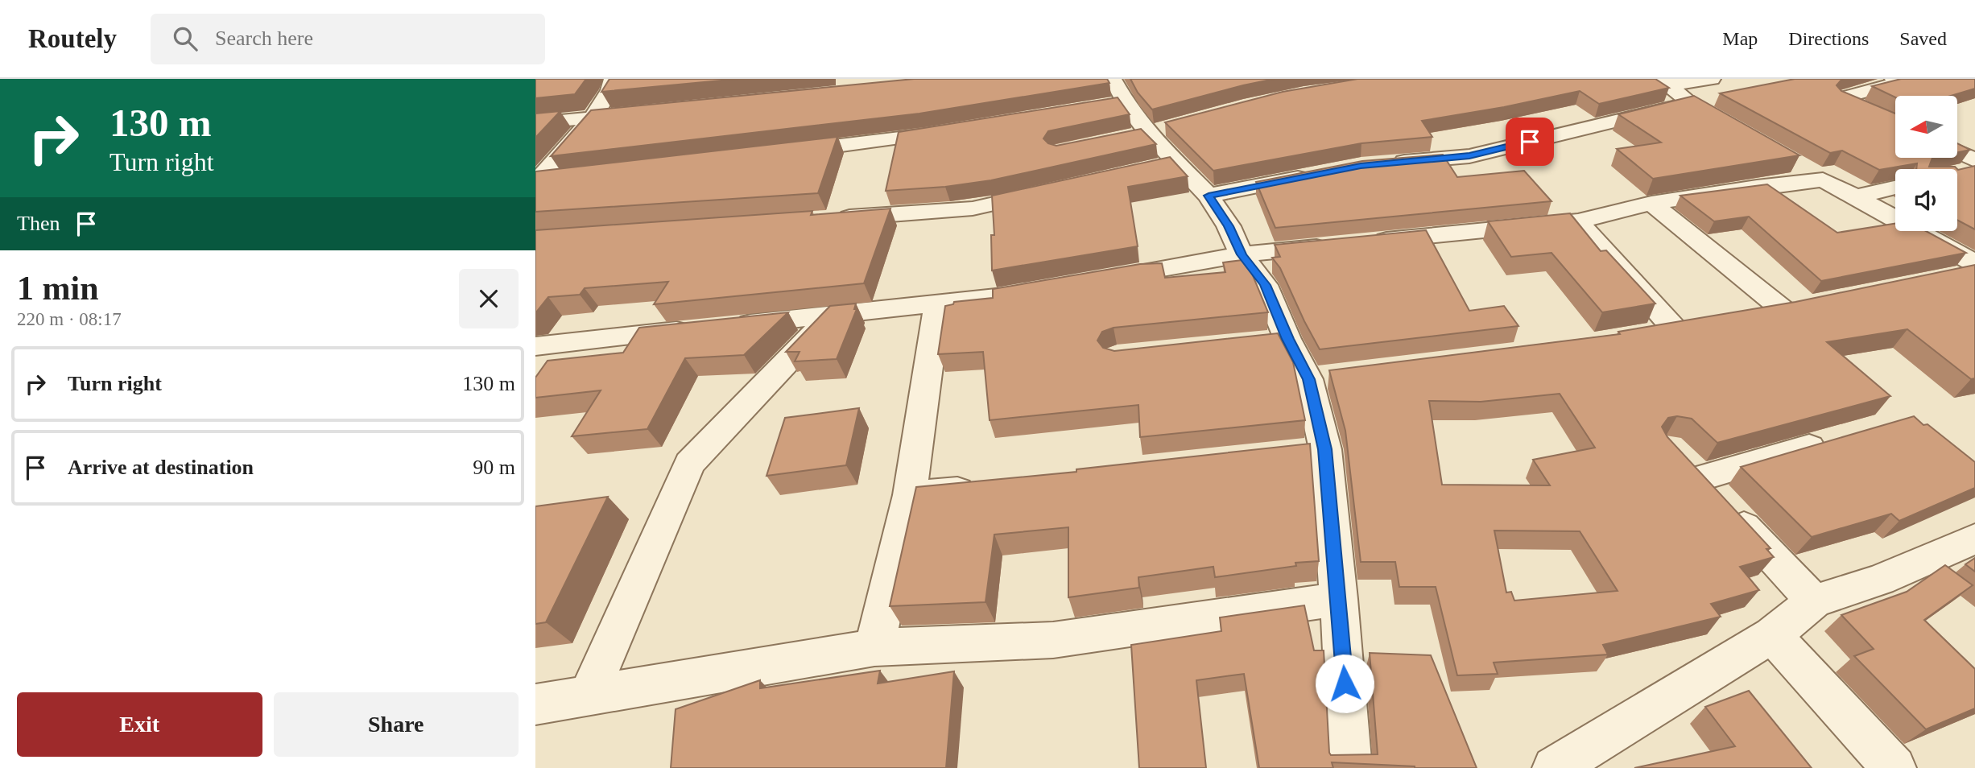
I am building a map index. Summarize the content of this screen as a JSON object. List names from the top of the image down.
{
  "north": "left",
  "page": {
    "header": "Routely",
    "search": "Search here",
    "nav": ["Map", "Directions", "Saved"],
    "turn": ["130 m", "Turn right"],
    "then": "Then",
    "heading": ["1 min", "220 m · 08:17"],
    "list": [
      {
        "name": "Turn right",
        "value": "130 m"
      },
      {
        "name": "Arrive at destination",
        "value": "90 m"
      }
    ],
    "buttons": ["Exit", "Share"]
  }
}
